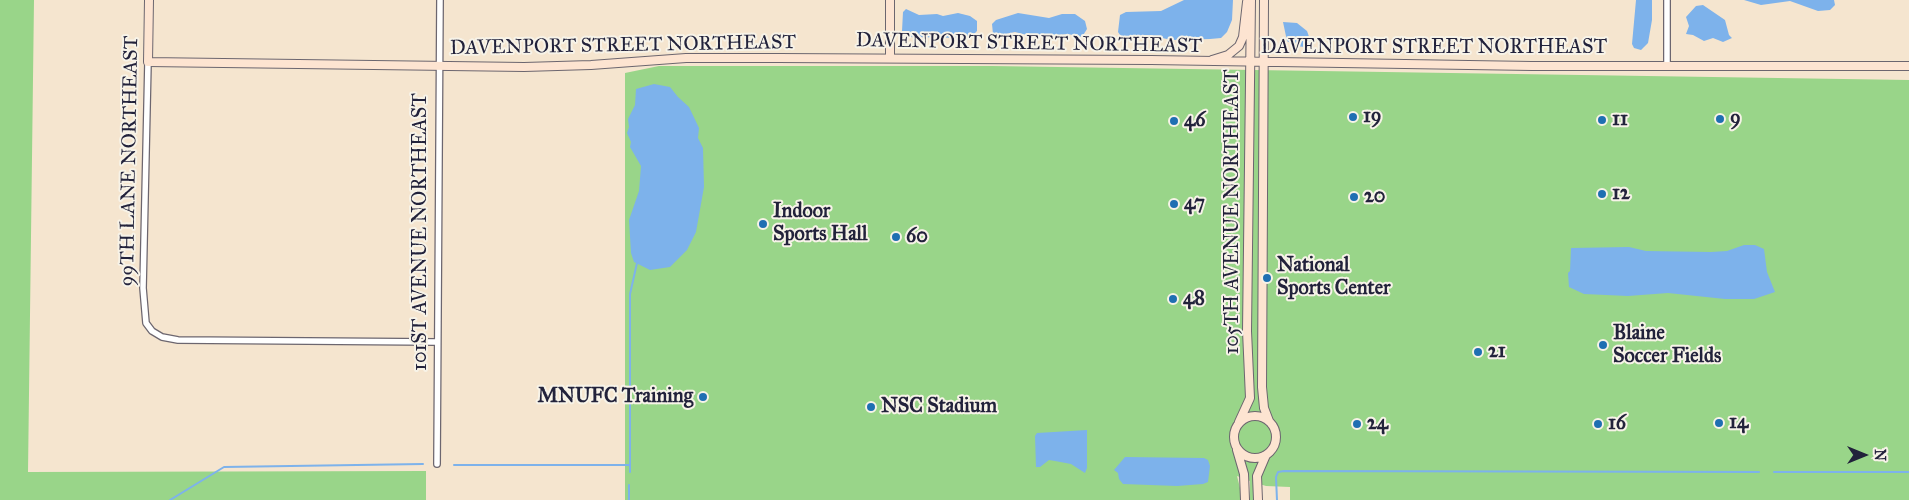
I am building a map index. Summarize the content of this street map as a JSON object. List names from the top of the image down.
{
  "streets": {
    "street": [
      "DAVENPORT STREET NORTHEAST",
      "99TH LANE NORTHEAST",
      "105TH AVENUE NORTHEAST",
      "101ST AVENUE NORTHEAST"
    ]
  },
  "crossings": [
    ["DAVENPORT STREET NORTHEAST", "99TH LANE NORTHEAST"],
    ["DAVENPORT STREET NORTHEAST", "105TH AVENUE NORTHEAST"],
    ["DAVENPORT STREET NORTHEAST", "101ST AVENUE NORTHEAST"],
    ["99TH LANE NORTHEAST", "101ST AVENUE NORTHEAST"]
  ],
  "places": [
    "19",
    "9",
    "11",
    "46",
    "12",
    "20",
    "47",
    "Indoor Sports Hall",
    "60",
    "National Sports Center",
    "48",
    "Blaine Soccer Fields",
    "21",
    "MNUFC Training",
    "NSC Stadium",
    "14",
    "24",
    "16"
  ],
  "north": "right"
}
